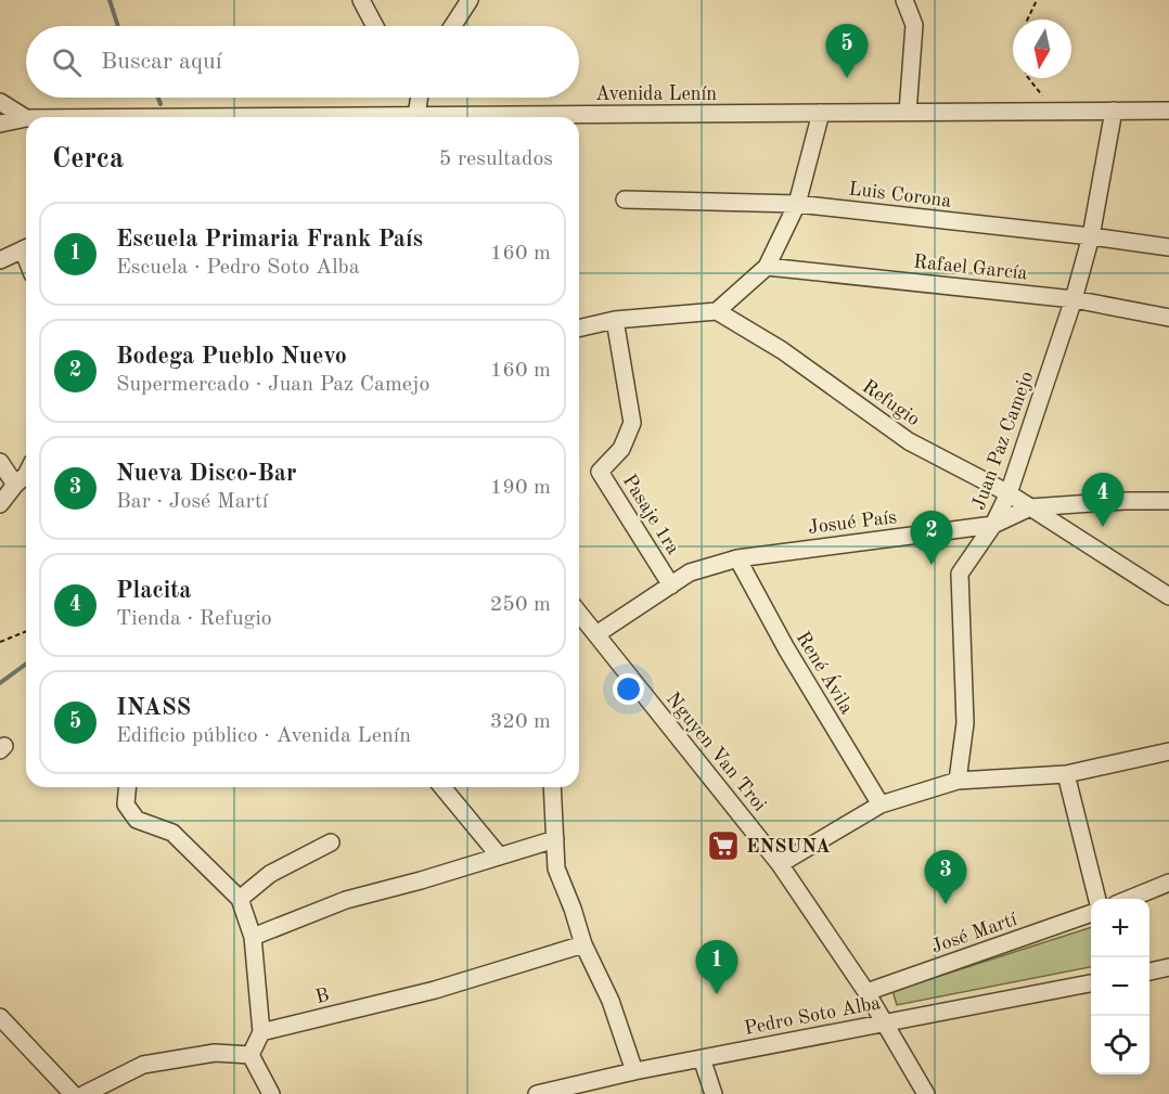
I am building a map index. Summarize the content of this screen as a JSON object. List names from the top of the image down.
{
  "streets": {
    "street": [
      "Avenida Lenín",
      "Luis Corona",
      "Rafael García",
      "Refugio",
      "Juan Paz Camejo",
      "Pasaje 1ra",
      "Josué País",
      "René Ávila",
      "Nguyen Van Troi",
      "José Martí",
      "B",
      "Pedro Soto Alba"
    ]
  },
  "crossings": [
    ["Avenida Lenín", "Juan Paz Camejo"],
    ["Luis Corona", "Juan Paz Camejo"],
    ["Rafael García", "Juan Paz Camejo"],
    ["Refugio", "Juan Paz Camejo"],
    ["Refugio", "Josué País"],
    ["Juan Paz Camejo", "Josué País"],
    ["Pasaje 1ra", "Josué País"],
    ["Josué País", "René Ávila"],
    ["Josué País", "Nguyen Van Troi"],
    ["Nguyen Van Troi", "José Martí"],
    ["Nguyen Van Troi", "Pedro Soto Alba"]
  ],
  "places": {
    "supermarket": ["ENSUNA"]
  },
  "north": "bottom",
  "page": {
    "pins": [
      "5",
      "4",
      "2",
      "3",
      "1"
    ],
    "search": "Buscar aquí",
    "heading": ["Cerca", "5 resultados"],
    "list": [
      {
        "mark": "1",
        "name": "Escuela Primaria Frank País",
        "note": "Escuela · Pedro Soto Alba",
        "value": "160 m"
      },
      {
        "mark": "2",
        "name": "Bodega Pueblo Nuevo",
        "note": "Supermercado · Juan Paz Camejo",
        "value": "160 m"
      },
      {
        "mark": "3",
        "name": "Nueva Disco-Bar",
        "note": "Bar · José Martí",
        "value": "190 m"
      },
      {
        "mark": "4",
        "name": "Placita",
        "note": "Tienda · Refugio",
        "value": "250 m"
      },
      {
        "mark": "5",
        "name": "INASS",
        "note": "Edificio público · Avenida Lenín",
        "value": "320 m"
      }
    ],
    "map_buttons": ["+", "−"]
  }
}
